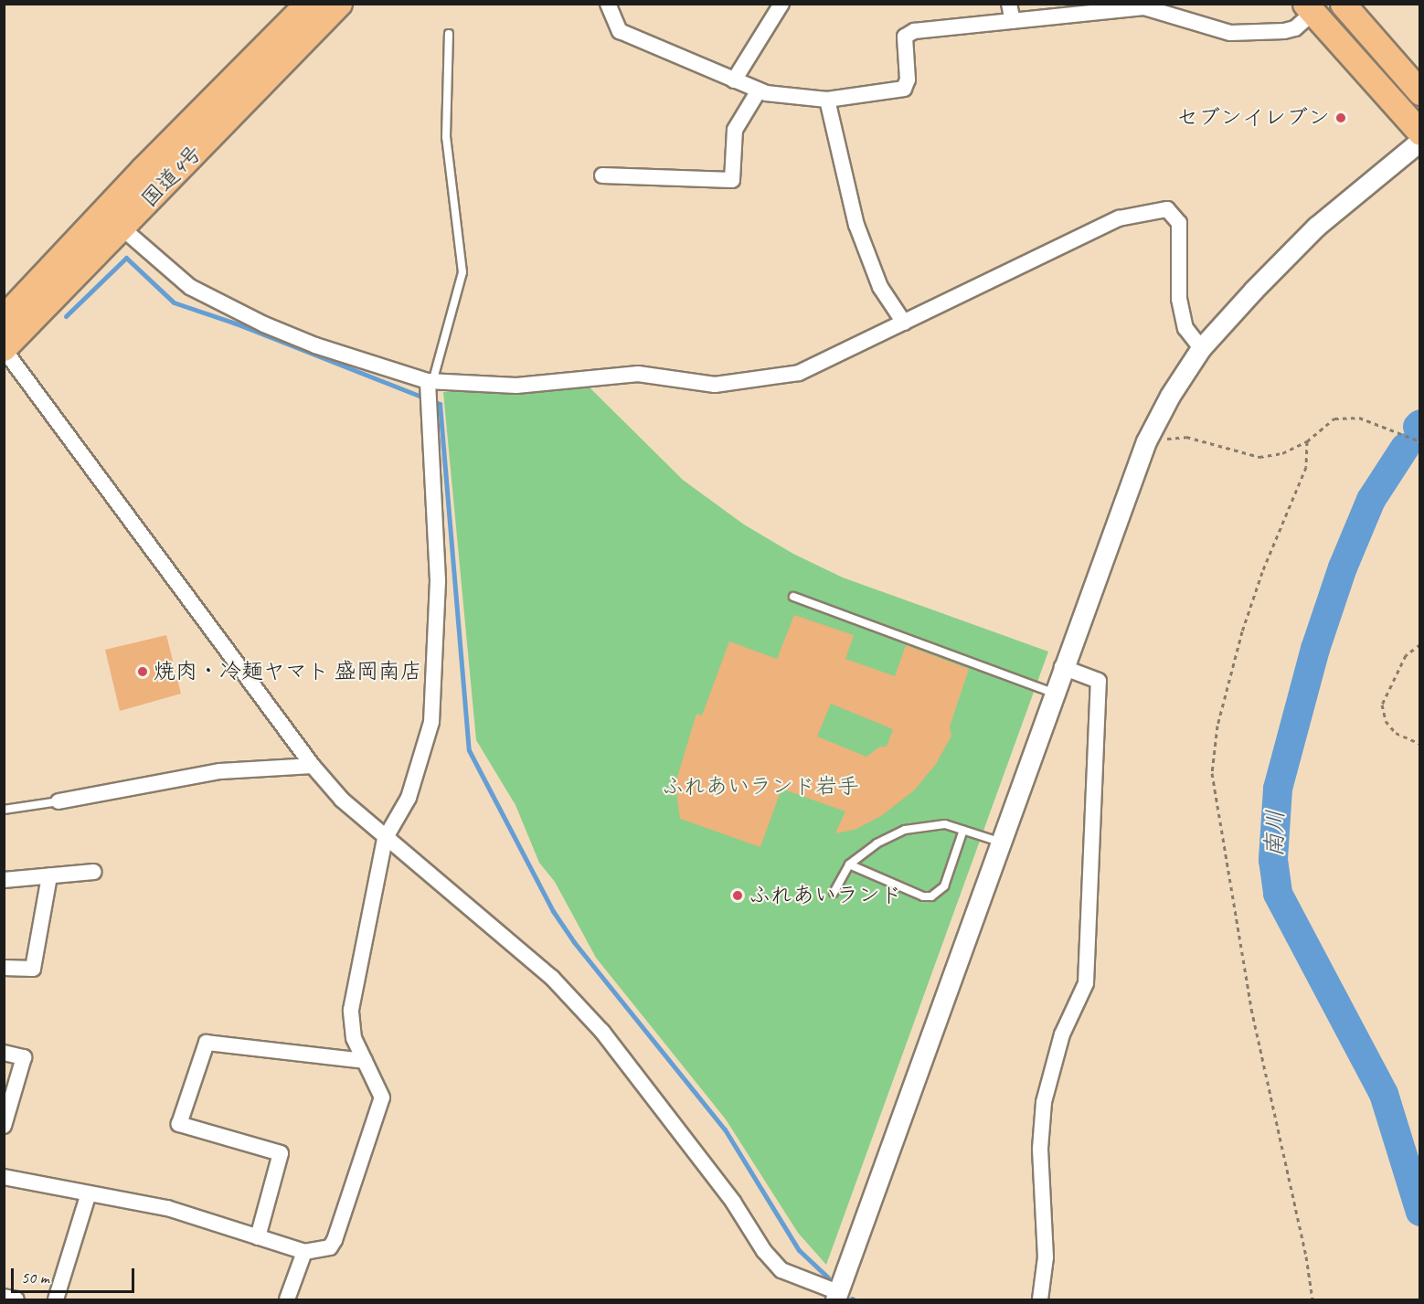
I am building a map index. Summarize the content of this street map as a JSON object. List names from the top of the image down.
{
  "streets": {
    "highway": ["国道4号"]
  },
  "water": ["南川"],
  "parks": ["ふれあいランド岩手"],
  "places": ["セブンイレブン", "焼肉・冷麺ヤマト 盛岡南店", "ふれあいランド"],
  "scale_bar": "50 m"
}
